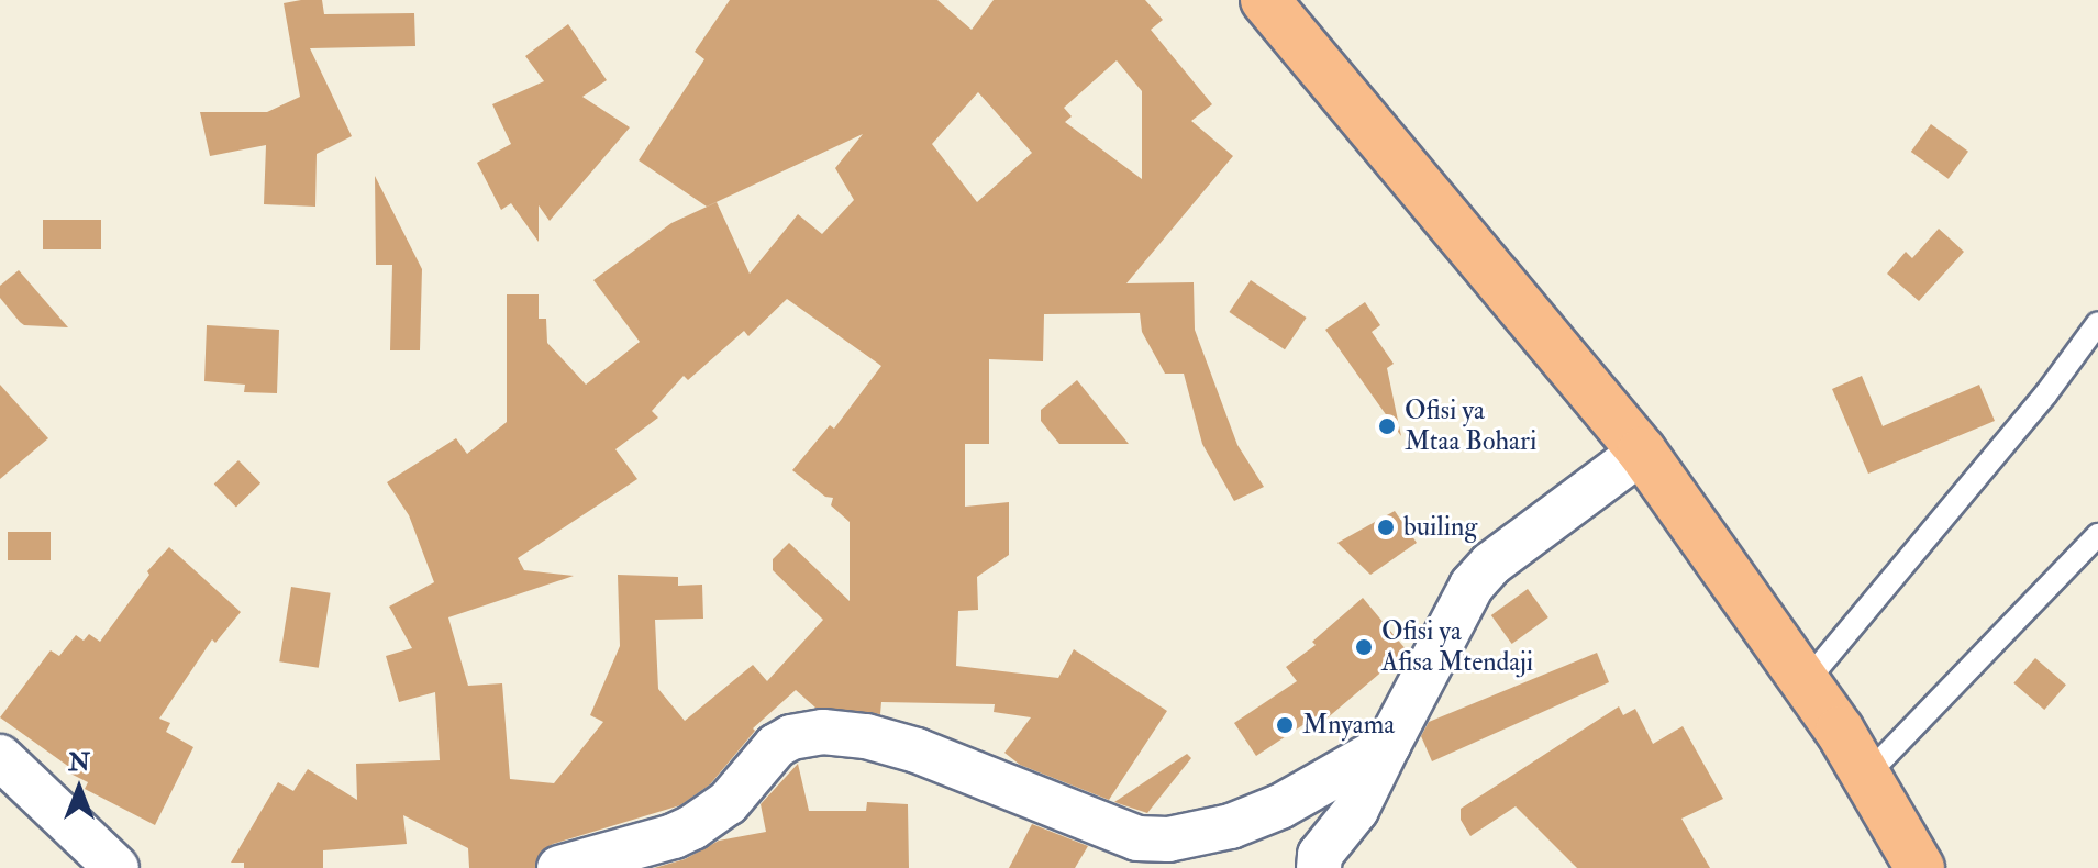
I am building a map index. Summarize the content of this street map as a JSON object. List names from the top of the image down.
{
  "places": [
    "Ofisi ya Mtaa Bohari",
    "builing",
    "Ofisi ya Afisa Mtendaji",
    "Mnyama"
  ],
  "north": "top"
}
